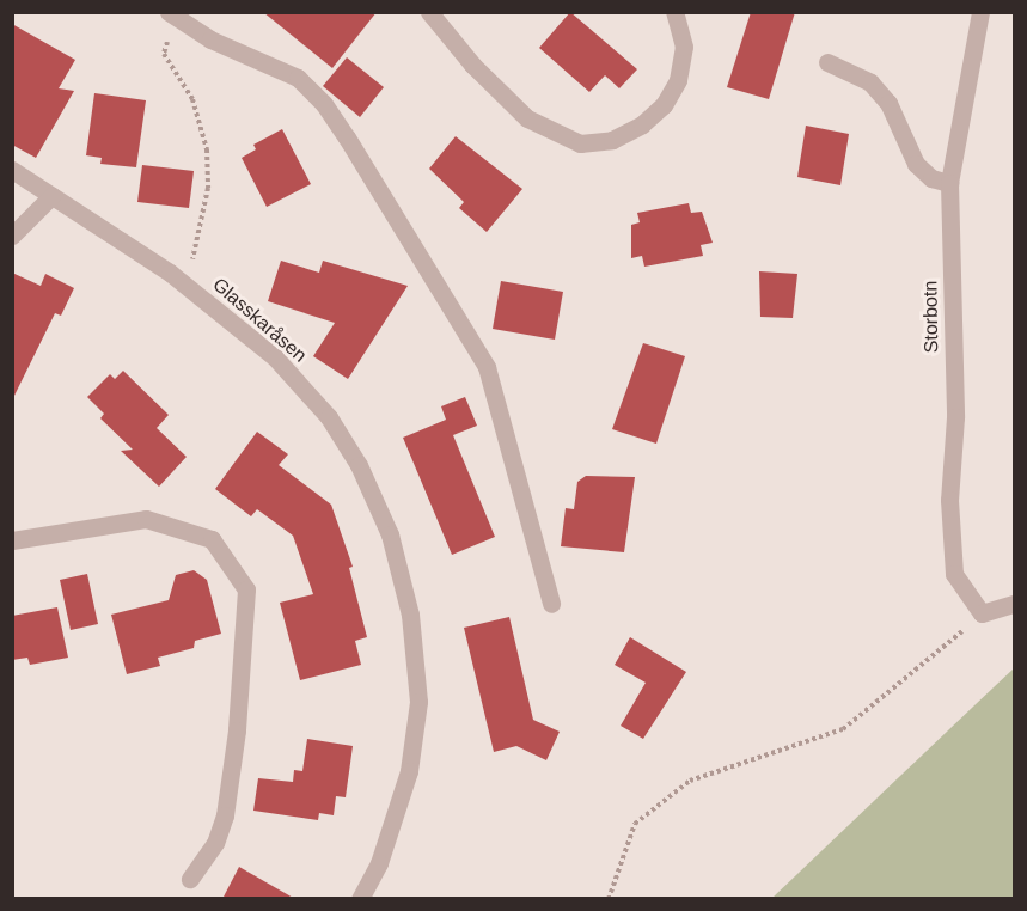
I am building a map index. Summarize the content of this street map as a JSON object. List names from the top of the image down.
{
  "streets": {
    "street": ["Storbotn", "Glasskaråsen"]
  }
}
